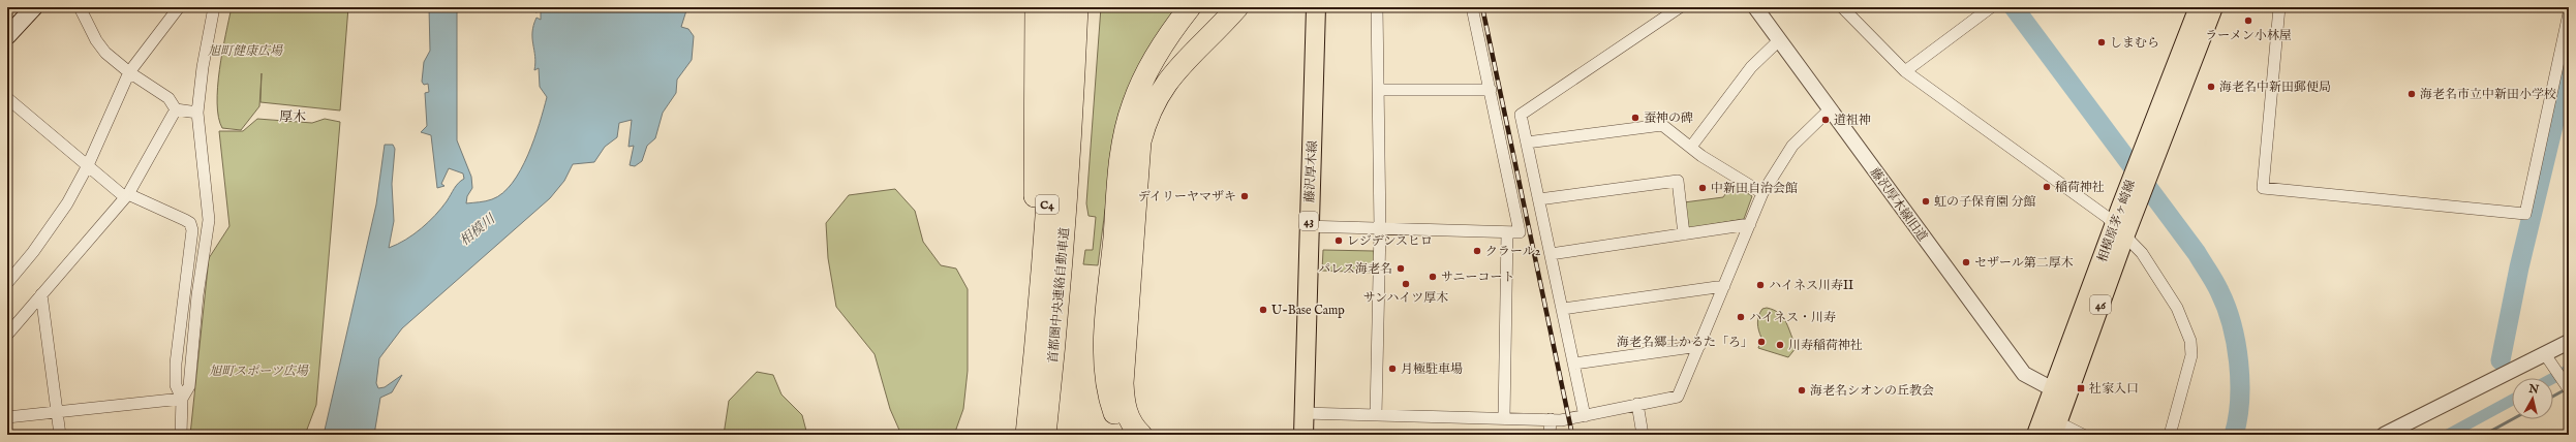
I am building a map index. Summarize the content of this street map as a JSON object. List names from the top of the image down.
{
  "streets": {
    "highway": ["C4", "首都圏中央連絡自動車道"],
    "main road": [
      "藤沢厚木線",
      "43",
      "相模原茅ヶ崎線",
      "46"
    ],
    "street": ["藤沢厚木線旧道"]
  },
  "crossings": [
    ["藤沢厚木線旧道", "相模原茅ヶ崎線"]
  ],
  "districts": ["厚木"],
  "water": ["相模川"],
  "parks": ["旭町健康広場", "旭町スポーツ広場"],
  "places": {
    "other": [
      "ラーメン小林屋",
      "しまむら",
      "海老名中新田郵便局",
      "海老名市立中新田小学校",
      "蚕神の碑",
      "道祖神",
      "稲荷神社",
      "中新田自治会館",
      "デイリーヤマザキ",
      "虹の子保育園 分館",
      "レジデンスヒロ",
      "クラール2",
      "セザール第二厚木",
      "パレス海老名",
      "サニーコート",
      "サンハイツ厚木",
      "ハイネス川寿II",
      "U-Base Camp",
      "ハイネス・川寿",
      "海老名郷土かるた「ろ」",
      "川寿稲荷神社",
      "月極駐車場",
      "海老名シオンの丘教会"
    ],
    "transit": ["社家入口"]
  },
  "north": "top"
}
